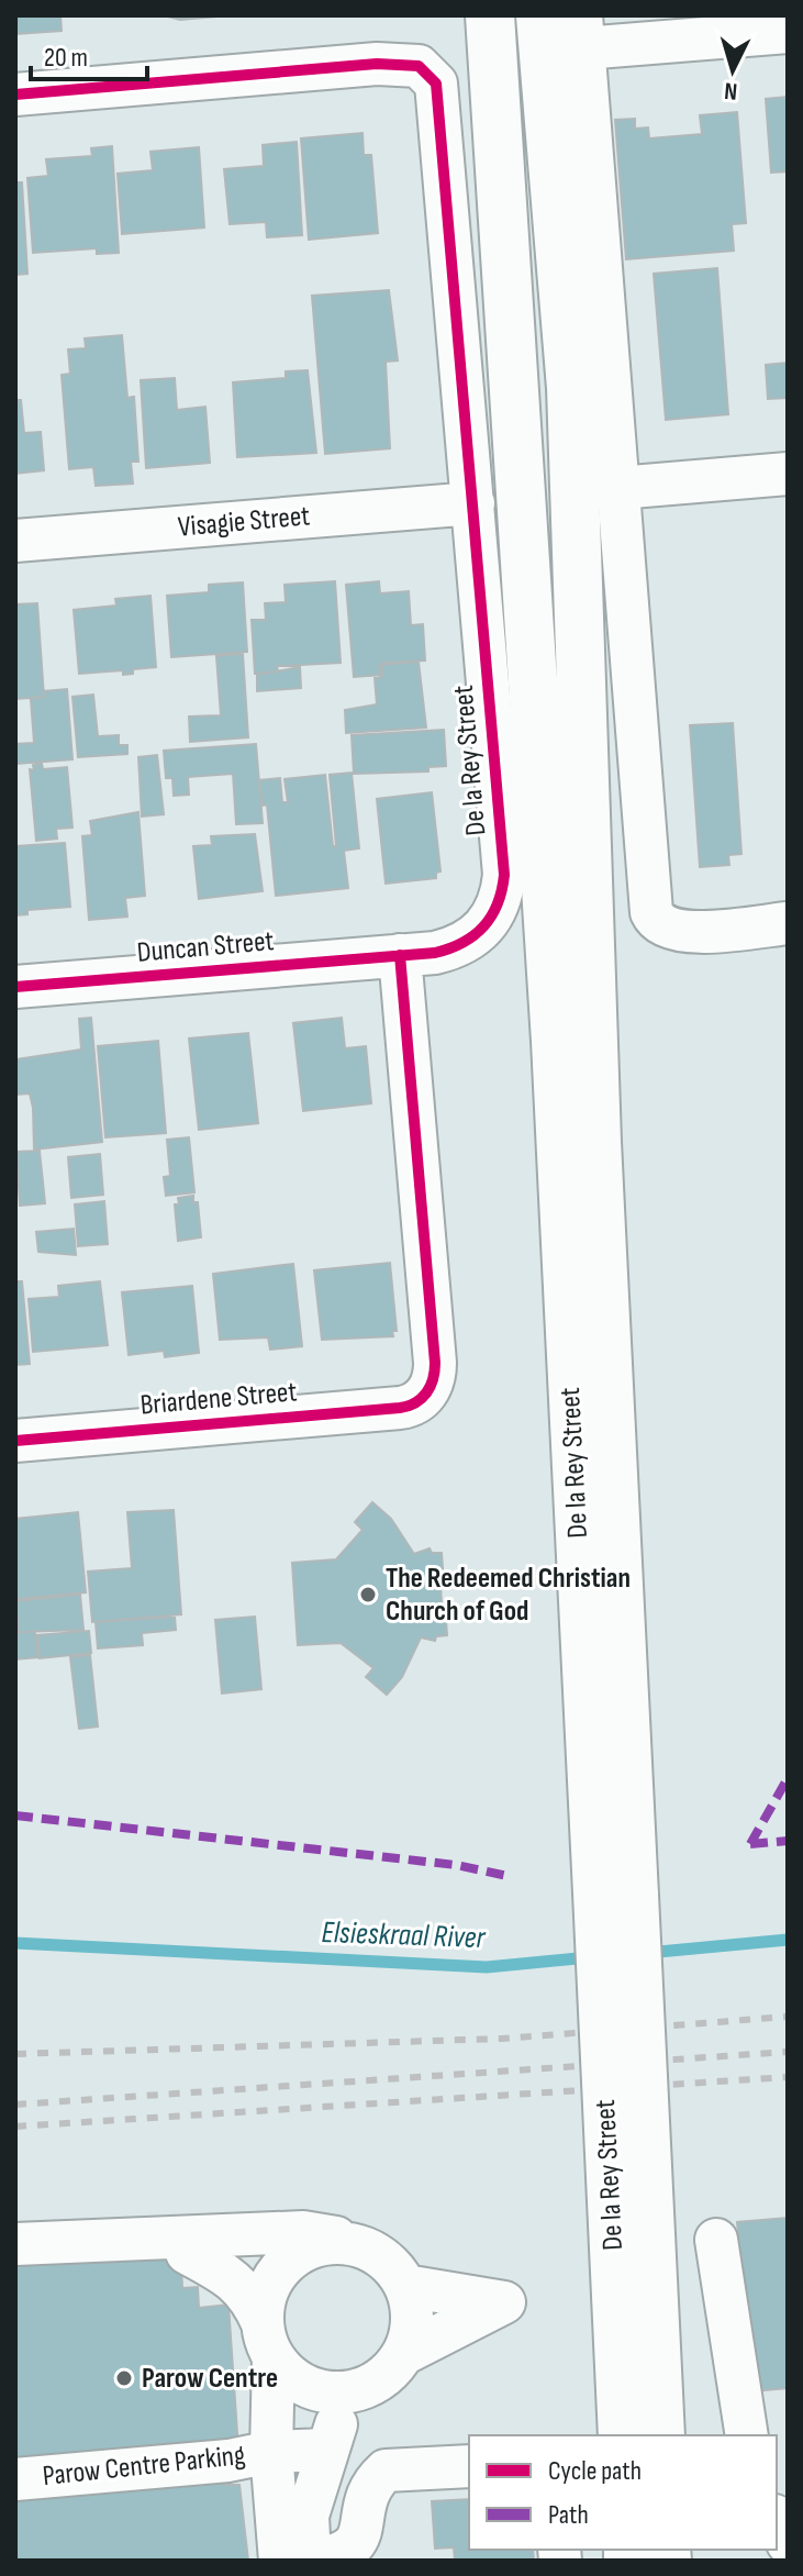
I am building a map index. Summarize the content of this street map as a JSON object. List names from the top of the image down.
{
  "streets": {
    "main road": ["De la Rey Street"],
    "street": [
      "Visagie Street",
      "Duncan Street",
      "Briardene Street",
      "Parow Centre Parking"
    ]
  },
  "crossings": [
    ["Visagie Street", "De la Rey Street"],
    ["De la Rey Street", "Duncan Street"],
    ["De la Rey Street", "Briardene Street"],
    ["Duncan Street", "Briardene Street"]
  ],
  "water": ["Elsieskraal River"],
  "places": ["The Redeemed Christian Church of God", "Parow Centre"],
  "legend": ["Cycle path", "Path"],
  "scale_bar": "20 m",
  "north": "bottom"
}
